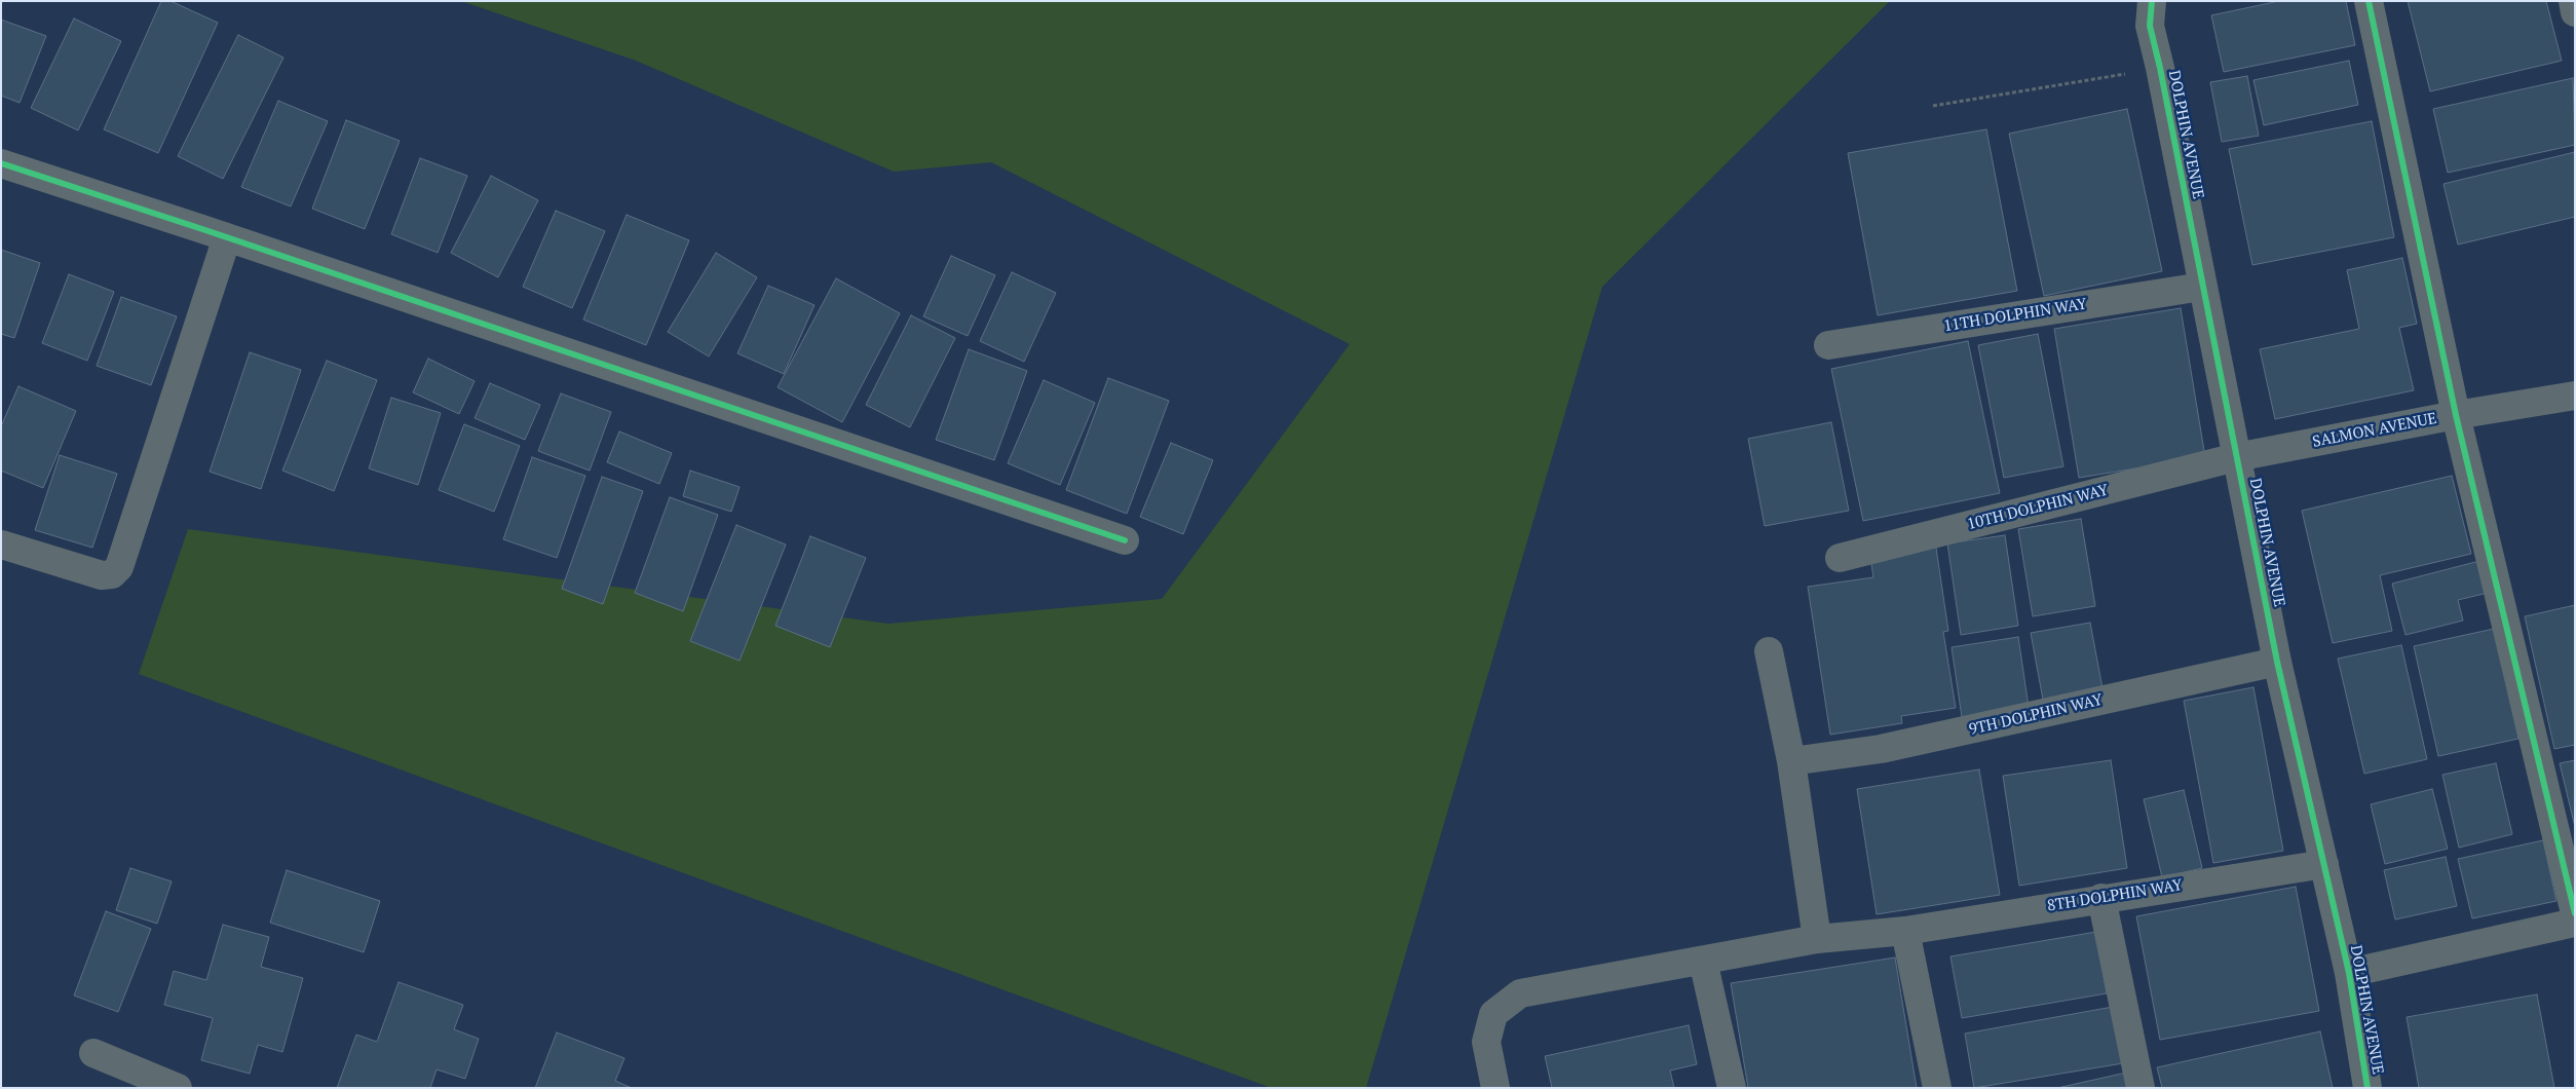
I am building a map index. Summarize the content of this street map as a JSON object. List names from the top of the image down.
{
  "streets": {
    "street": [
      "DOLPHIN AVENUE",
      "11TH DOLPHIN WAY",
      "SALMON AVENUE",
      "10TH DOLPHIN WAY",
      "9TH DOLPHIN WAY",
      "8TH DOLPHIN WAY"
    ]
  },
  "crossings": [
    ["DOLPHIN AVENUE", "11TH DOLPHIN WAY"],
    ["DOLPHIN AVENUE", "SALMON AVENUE"],
    ["DOLPHIN AVENUE", "10TH DOLPHIN WAY"],
    ["DOLPHIN AVENUE", "9TH DOLPHIN WAY"],
    ["DOLPHIN AVENUE", "8TH DOLPHIN WAY"],
    ["SALMON AVENUE", "10TH DOLPHIN WAY"]
  ]
}
